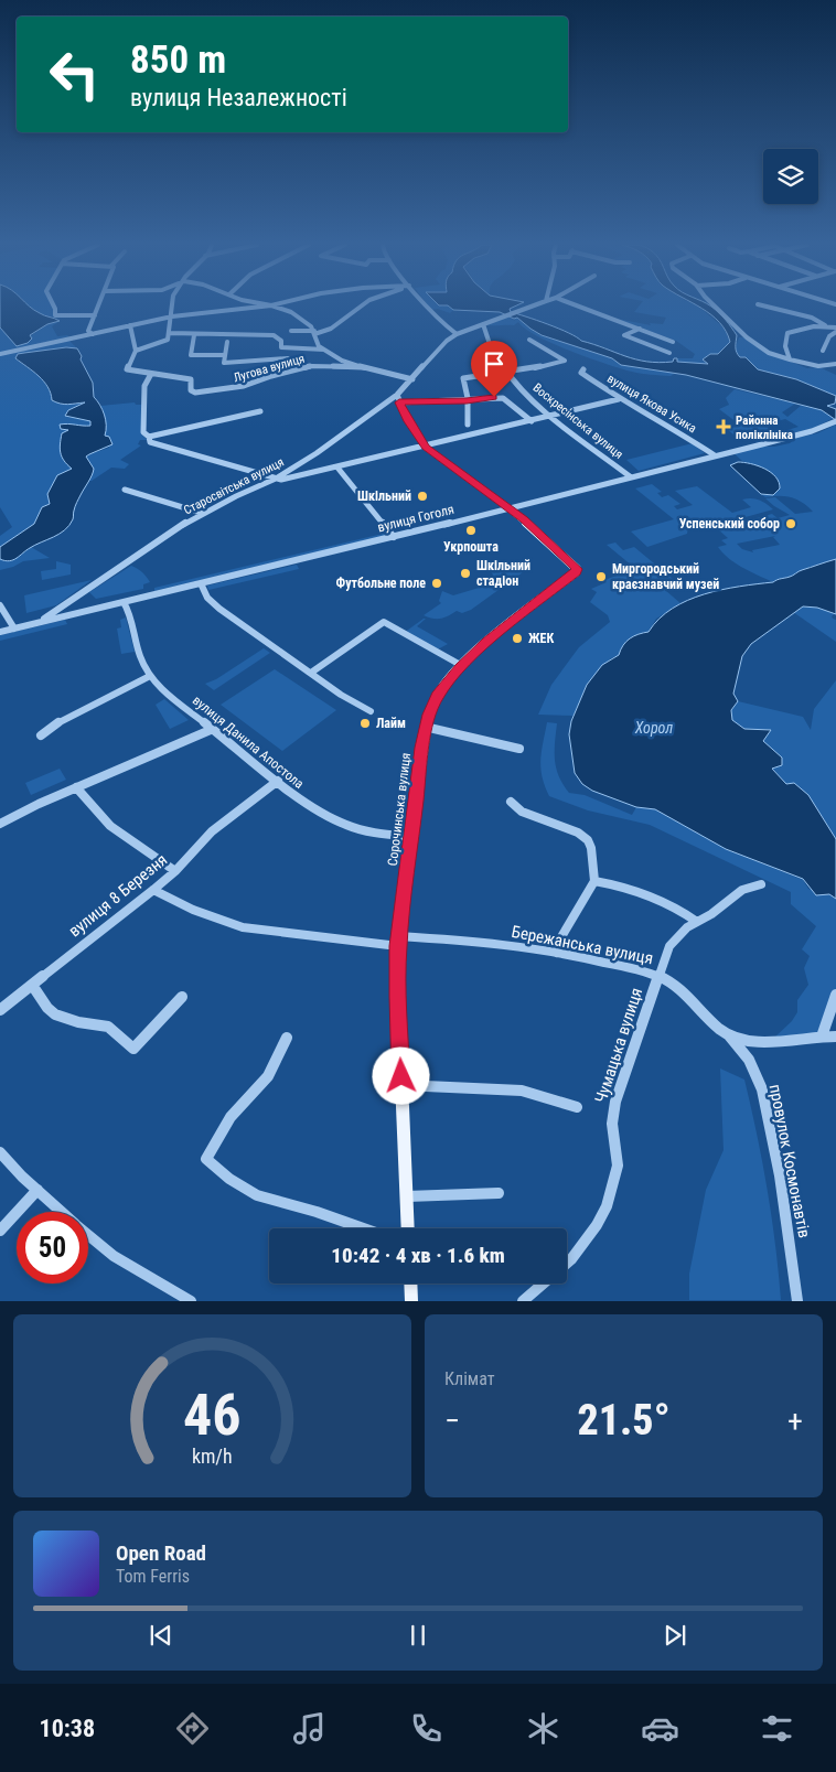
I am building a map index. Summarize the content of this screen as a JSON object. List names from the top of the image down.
{
  "streets": {
    "main road": ["Сорочинська вулиця"],
    "street": [
      "Лугова вулиця",
      "вулиця Якова Усика",
      "Воскресінська вулиця",
      "Старосвітська вулиця",
      "вулиця Гоголя",
      "вулиця Данила Апостола",
      "вулиця 8 Березня",
      "Бережанська вулиця",
      "Чумацька вулиця",
      "провулок Космонавтів"
    ]
  },
  "crossings": [
    ["вулиця Якова Усика", "вулиця Гоголя"],
    ["Воскресінська вулиця", "Старосвітська вулиця"],
    ["Воскресінська вулиця", "вулиця Гоголя"],
    ["Старосвітська вулиця", "вулиця Гоголя"],
    ["вулиця Гоголя", "вулиця Данила Апостола"],
    ["вулиця Гоголя", "Сорочинська вулиця"],
    ["вулиця Данила Апостола", "Сорочинська вулиця"],
    ["вулиця Данила Апостола", "вулиця 8 Березня"],
    ["Сорочинська вулиця", "Бережанська вулиця"],
    ["вулиця 8 Березня", "Бережанська вулиця"],
    ["Бережанська вулиця", "Чумацька вулиця"],
    ["Бережанська вулиця", "провулок Космонавтів"]
  ],
  "water": ["Хорол"],
  "places": {
    "health": ["Районна поліклініка"],
    "other": [
      "Шкільний",
      "Успенський собор",
      "Укрпошта",
      "Шкільний стадіон",
      "Миргородський краєзнавчий музей",
      "Футбольне поле",
      "ЖЕК",
      "Лайм"
    ]
  },
  "page": {
    "turn": ["850 m", "вулиця Незалежності"],
    "limit": "50",
    "trip": "10:42 · 4 хв · 1.6 km",
    "tile": "Клімат",
    "heat": ["−", "21.5°", "+"],
    "song": ["Open Road", "Tom Ferris"],
    "tabs": "10:38",
    "gauge": ["46", "km/h"]
  }
}
